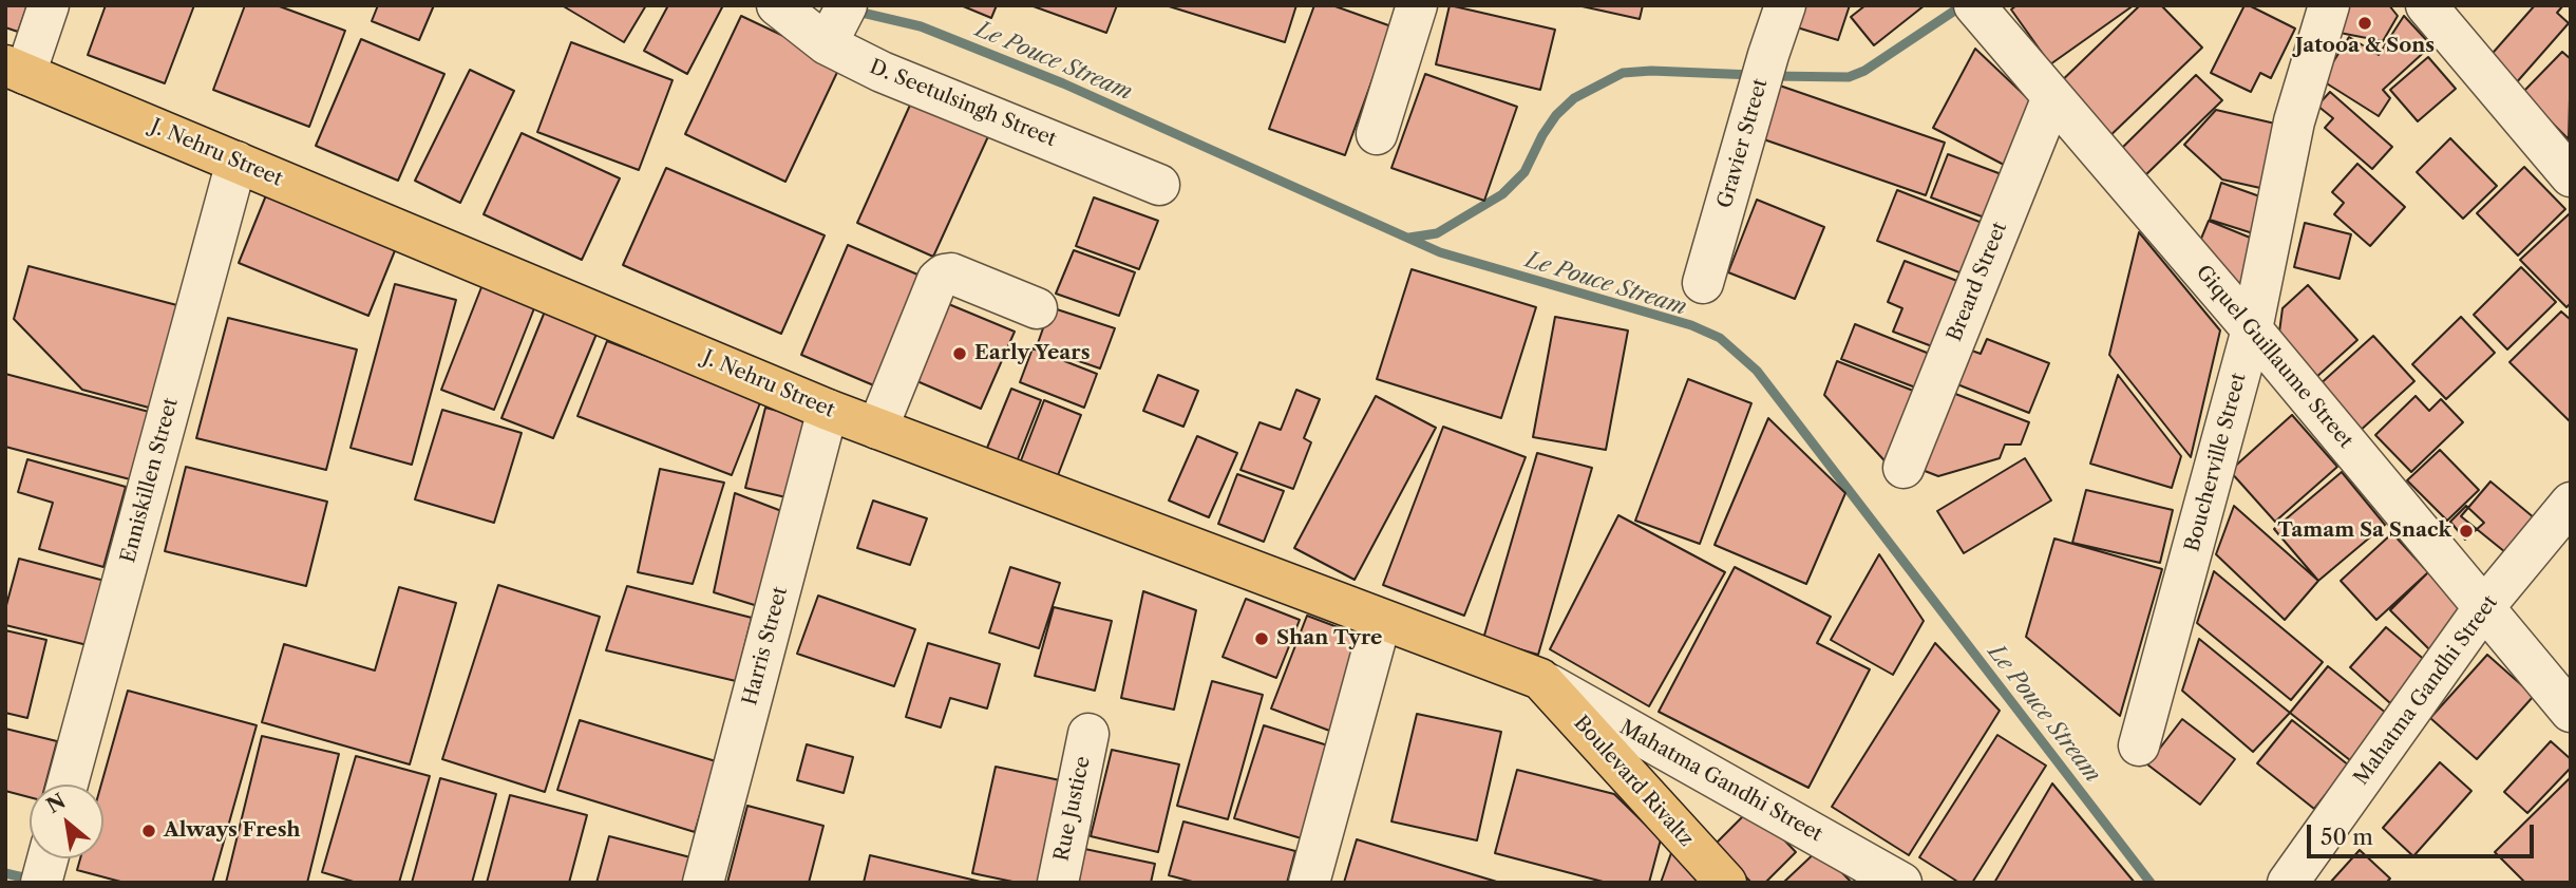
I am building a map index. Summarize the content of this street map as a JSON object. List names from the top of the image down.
{
  "streets": {
    "main road": ["J. Nehru Street", "Boulevard Rivaltz"],
    "street": [
      "D. Seetulsingh Street",
      "Gravier Street",
      "Breard Street",
      "Giquel Guillaume Street",
      "Boucherville Street",
      "Enniskillen Street",
      "Harris Street",
      "Mahatma Gandhi Street",
      "Rue Justice"
    ]
  },
  "crossings": [
    ["J. Nehru Street", "Enniskillen Street"],
    ["J. Nehru Street", "Harris Street"],
    ["J. Nehru Street", "Mahatma Gandhi Street"],
    ["J. Nehru Street", "Boulevard Rivaltz"],
    ["Breard Street", "Giquel Guillaume Street"],
    ["Giquel Guillaume Street", "Boucherville Street"],
    ["Giquel Guillaume Street", "Mahatma Gandhi Street"],
    ["Mahatma Gandhi Street", "Boulevard Rivaltz"]
  ],
  "water": ["Le Pouce Stream"],
  "places": [
    "Jatooa & Sons",
    "Early Years",
    "Tamam Sa Snack",
    "Shan Tyre",
    "Always Fresh"
  ],
  "scale_bar": "50 m",
  "north": "top left"
}
